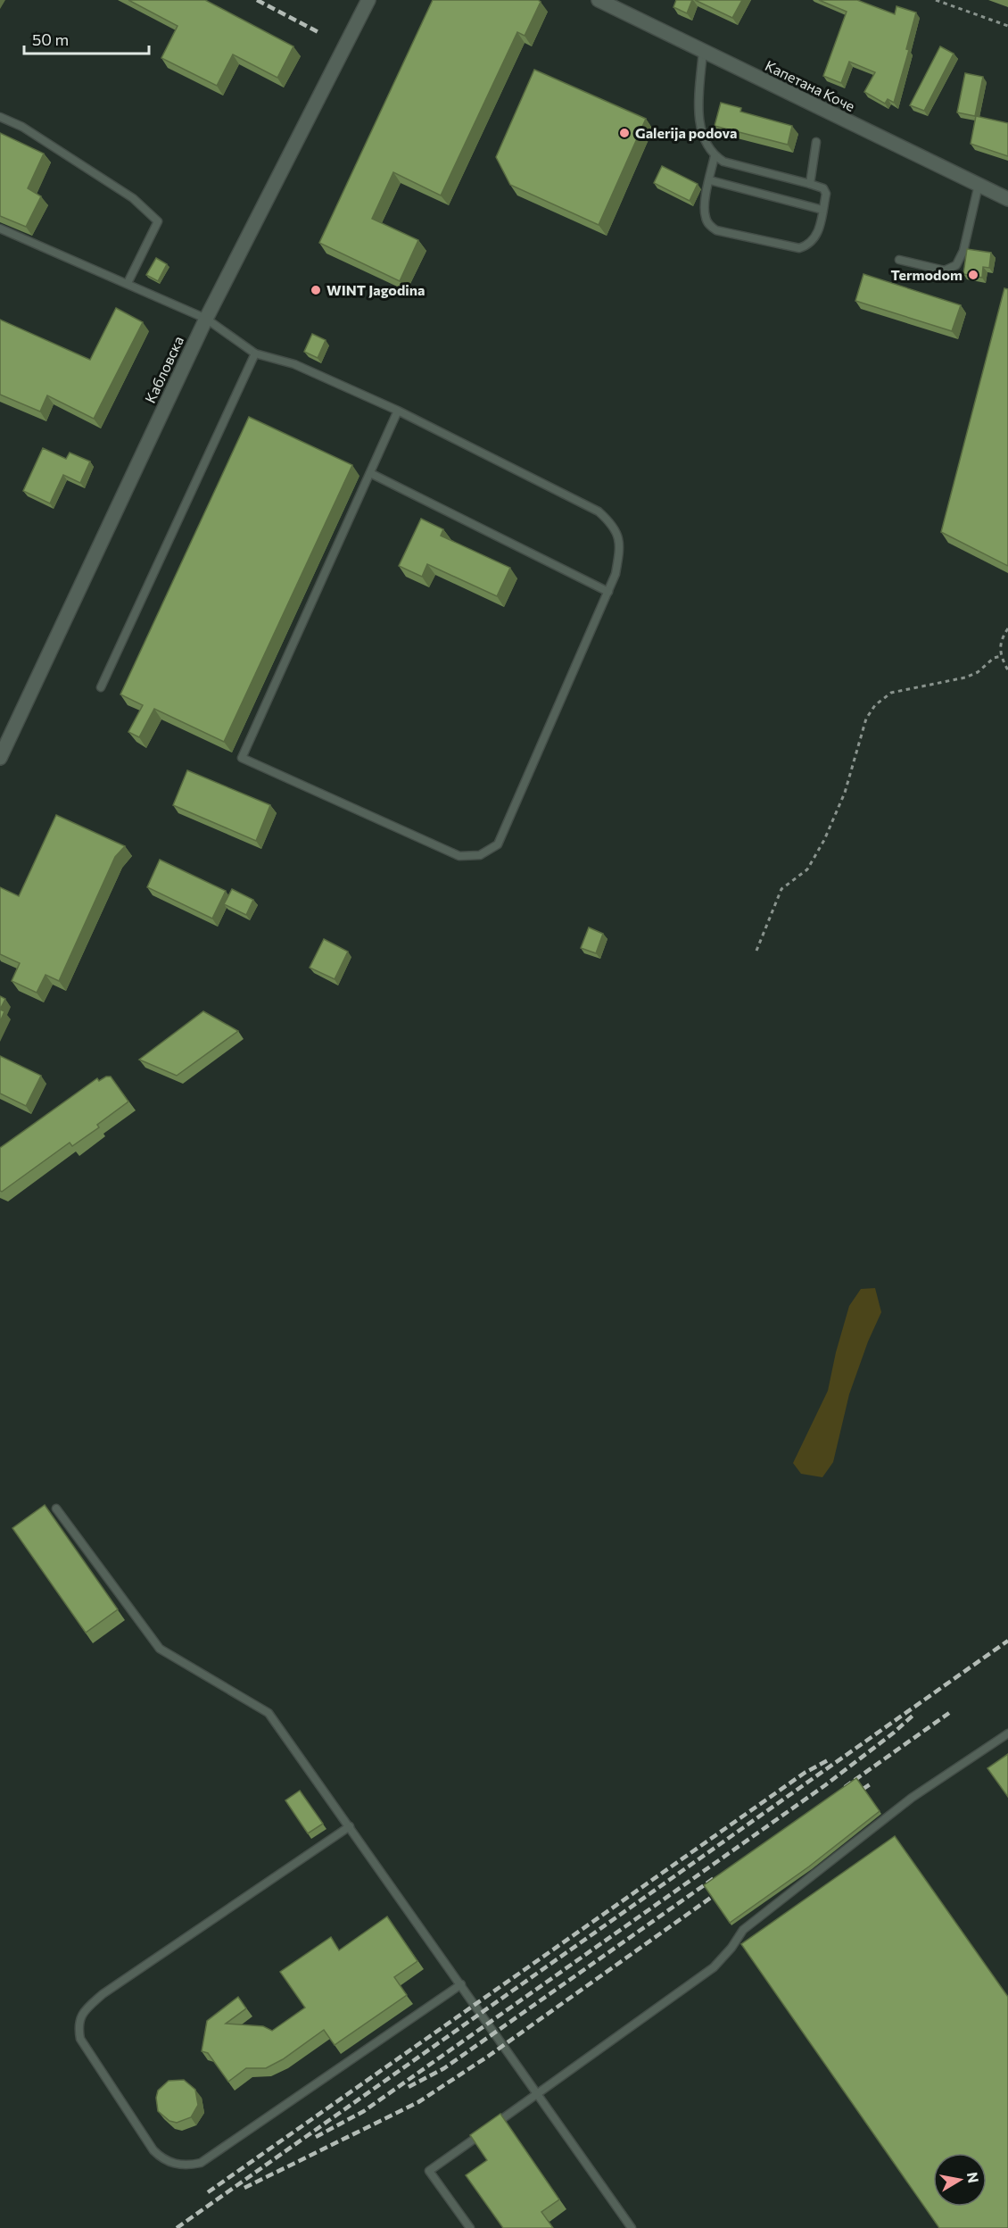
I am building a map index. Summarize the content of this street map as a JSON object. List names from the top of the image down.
{
  "streets": {
    "street": ["Капетана Коче", "Кабловска"]
  },
  "places": ["Galerija podova", "Termodom", "WINT Jagodina"],
  "scale_bar": "50 m",
  "north": "right"
}
